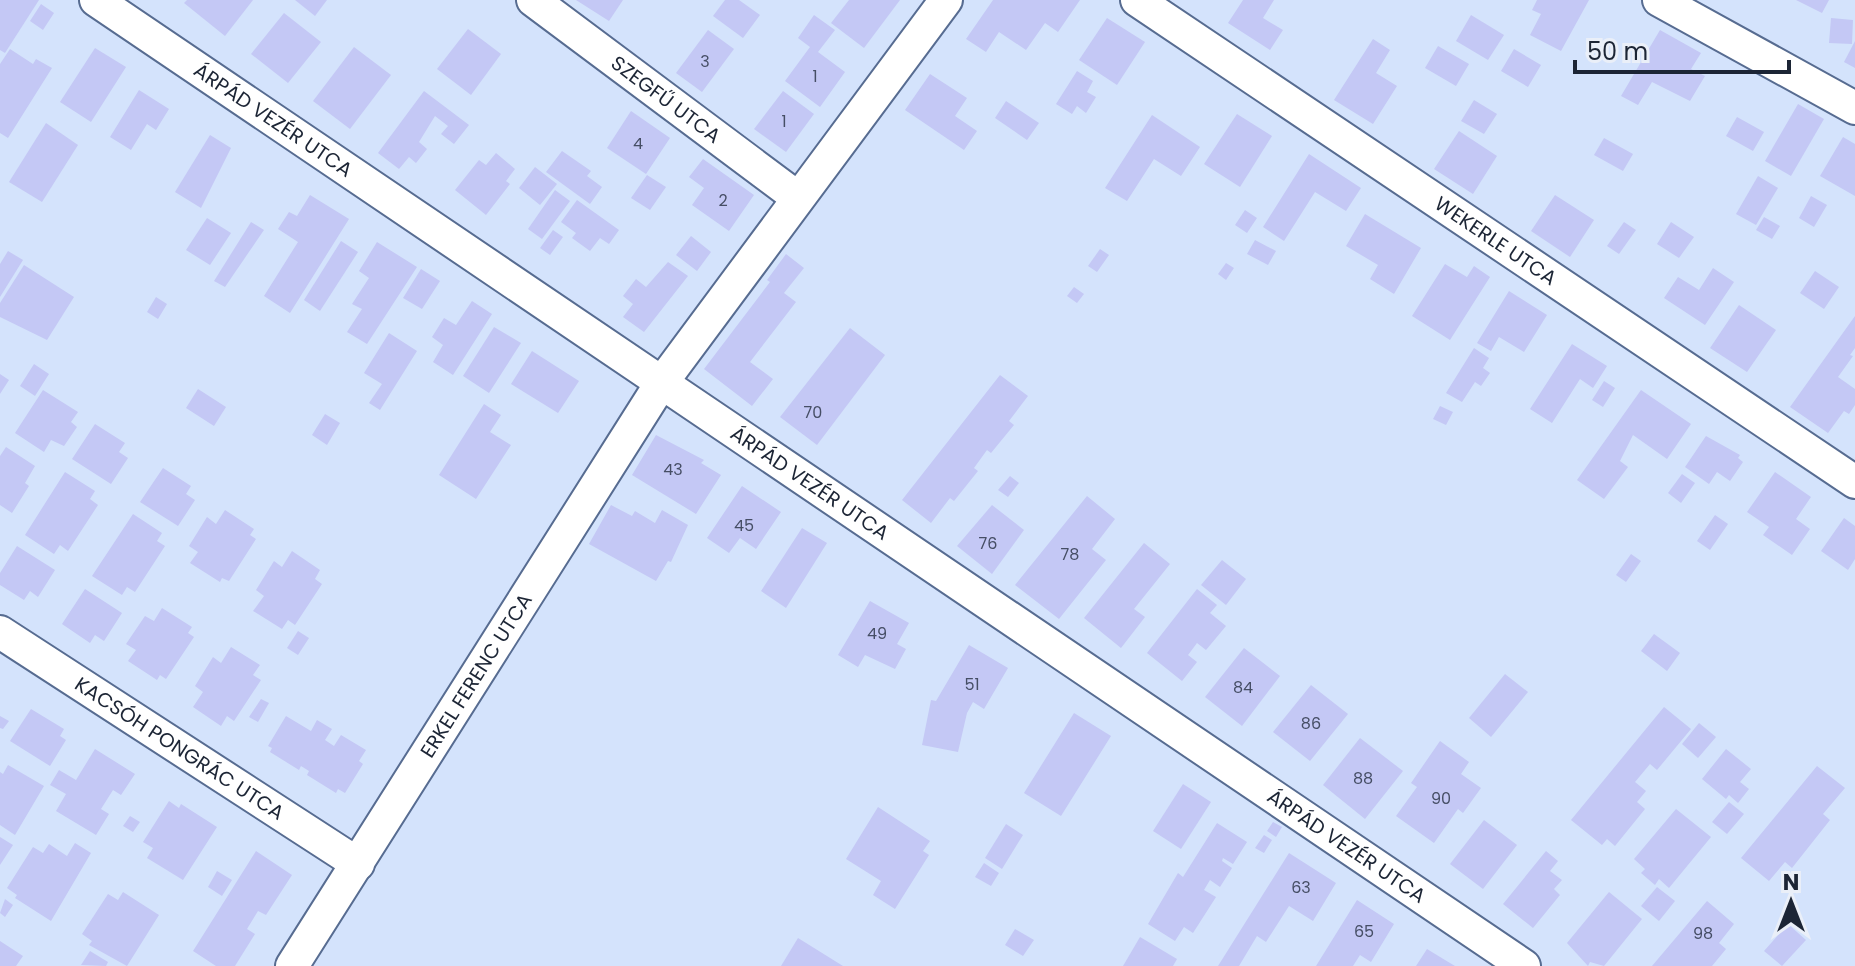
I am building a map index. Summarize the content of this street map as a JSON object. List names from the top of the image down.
{
  "streets": {
    "street": [
      "SZEGFŰ UTCA",
      "ÁRPÁD VEZÉR UTCA",
      "WEKERLE UTCA",
      "ERKEL FERENC UTCA",
      "KACSÓH PONGRÁC UTCA"
    ]
  },
  "crossings": [
    ["ÁRPÁD VEZÉR UTCA", "ERKEL FERENC UTCA"],
    ["ERKEL FERENC UTCA", "KACSÓH PONGRÁC UTCA"]
  ],
  "house_numbers": [
    "3",
    "1",
    "1",
    "4",
    "2",
    "70",
    "43",
    "45",
    "76",
    "78",
    "49",
    "51",
    "84",
    "86",
    "88",
    "90",
    "63",
    "65",
    "98"
  ],
  "scale_bar": "50 m",
  "north": "top"
}
